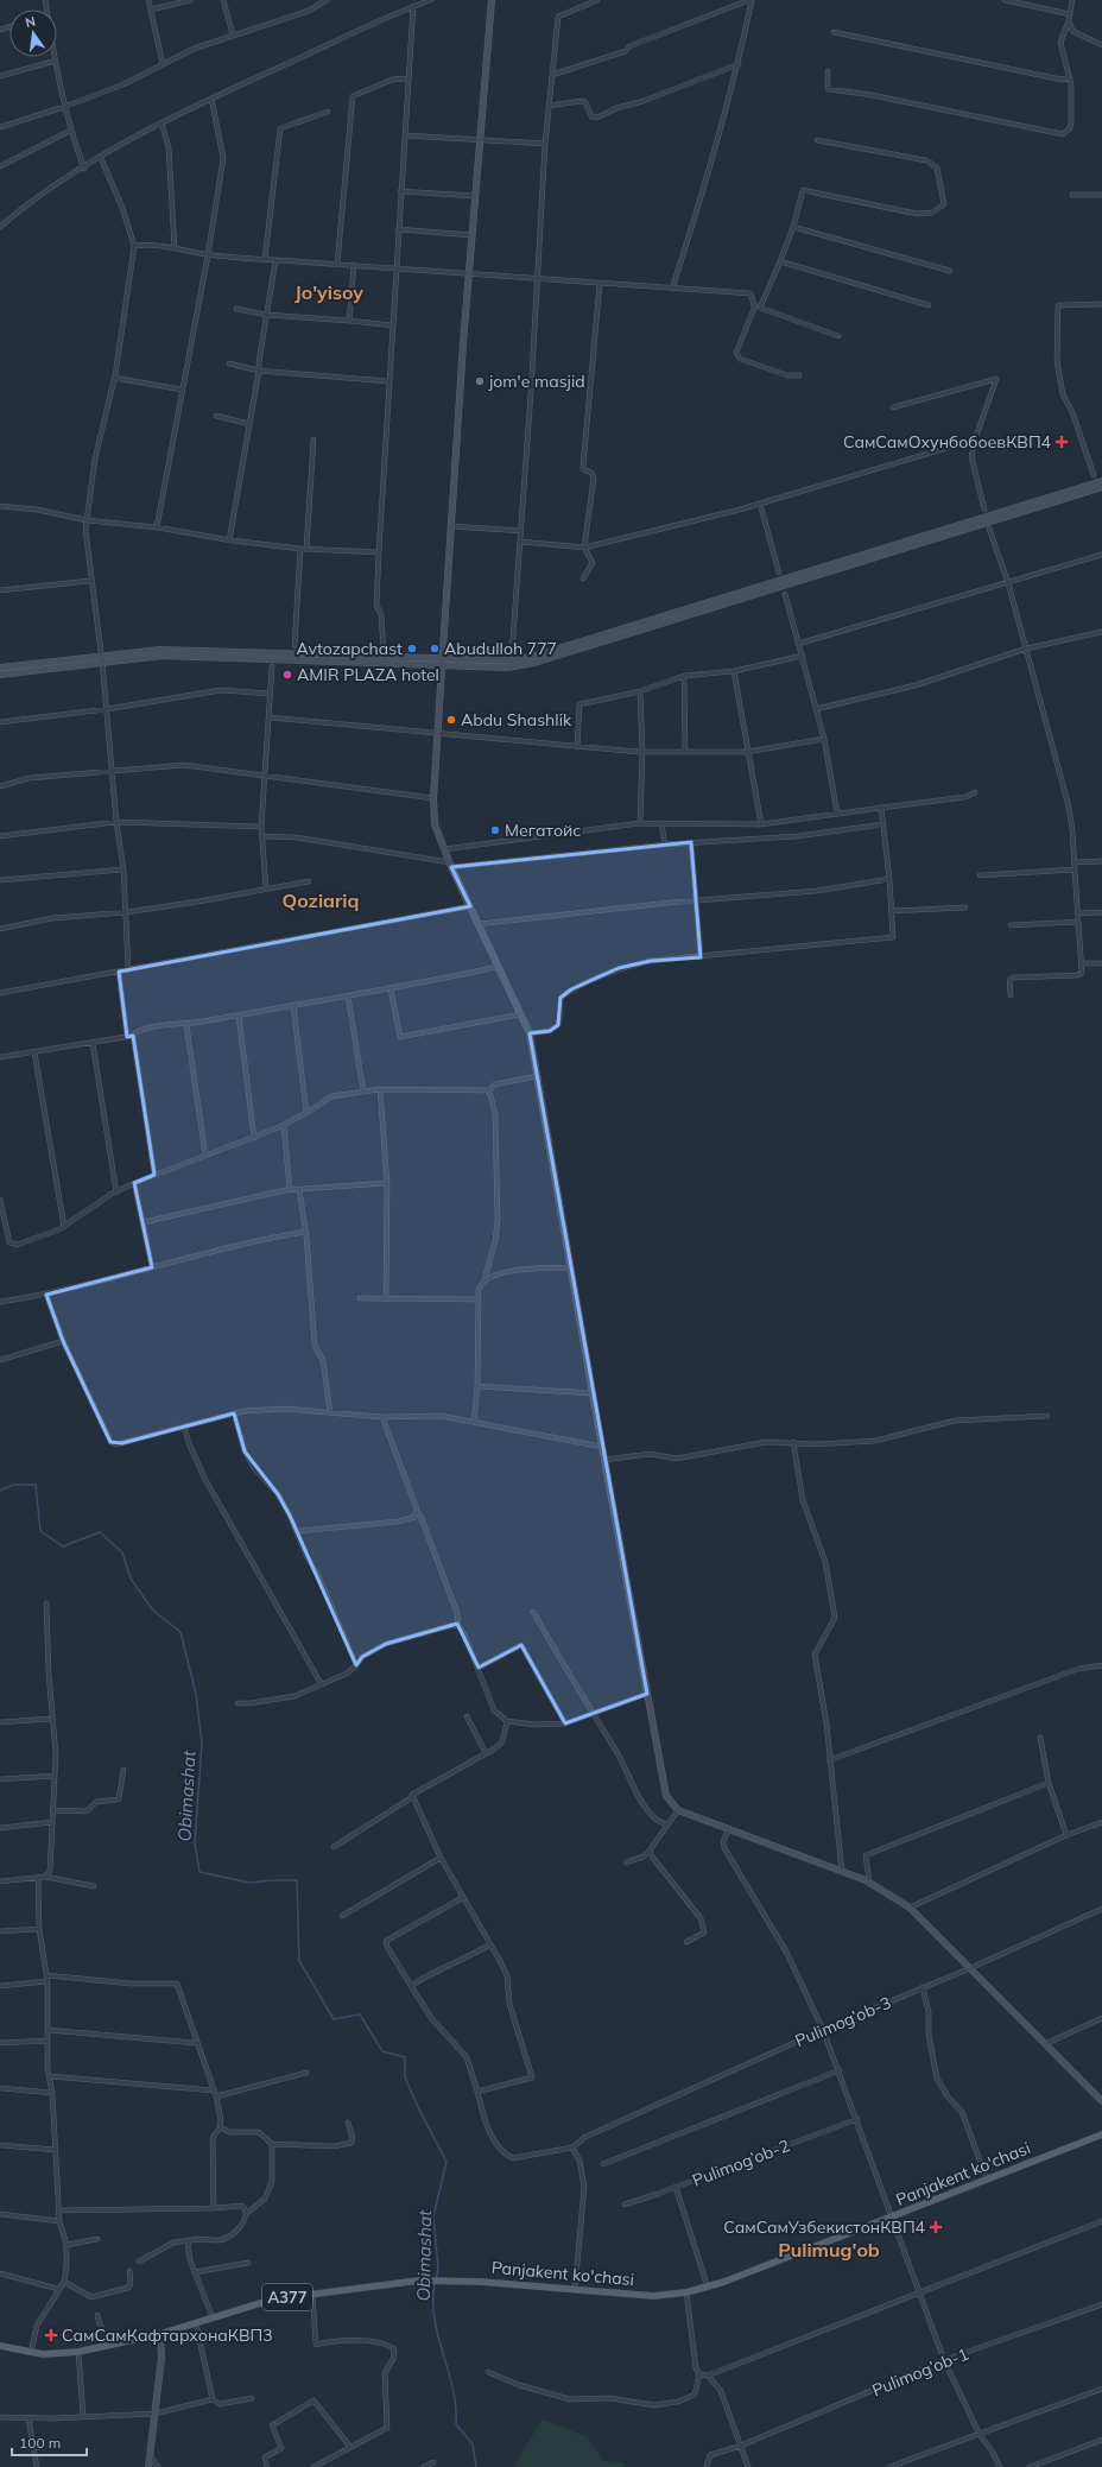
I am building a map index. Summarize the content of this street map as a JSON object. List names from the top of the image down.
{
  "streets": {
    "main road": ["Panjakent ko'chasi", "A377"],
    "street": ["Pulimog’ob-3", "Pulimog’ob-2", "Pulimog’ob-1"]
  },
  "districts": ["Jo'yisoy", "Qoziariq", "Pulimug'ob"],
  "water": ["Obimashat"],
  "places": {
    "other": [
      "jom'e masjid",
      "Avtozapchast",
      "Abudulloh 777",
      "AMIR PLAZA hotel",
      "Abdu Shashlik",
      "Мегатойс"
    ],
    "health": ["СамСамОхунбобоевКВП4", "СамСамУзбекистонКВП4", "СамСамКафтархонаКВП3"]
  },
  "scale_bar": "100 m",
  "north": "top"
}
